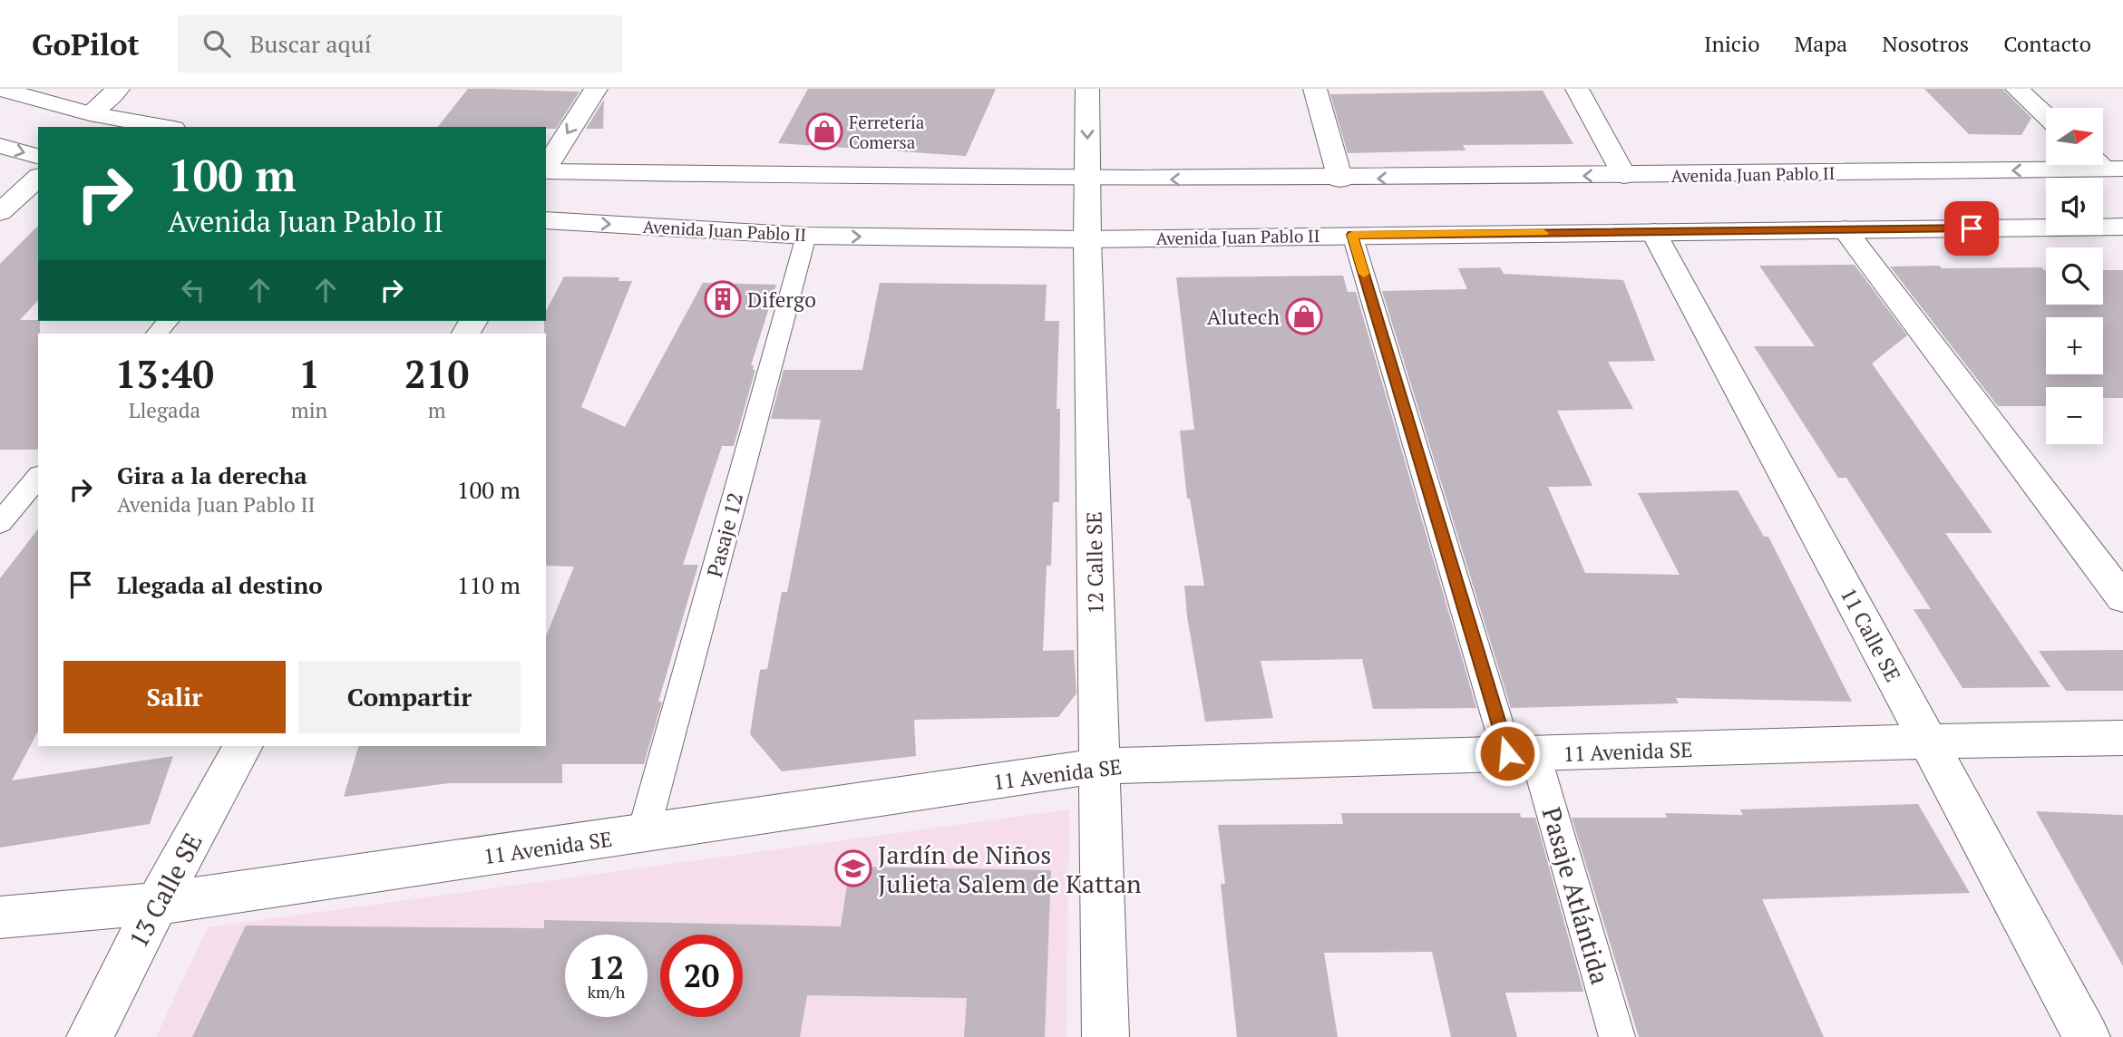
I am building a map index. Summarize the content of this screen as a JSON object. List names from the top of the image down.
{
  "streets": {
    "main road": [
      "Avenida Juan Pablo II",
      "12 Calle SE",
      "11 Calle SE",
      "11 Avenida SE",
      "13 Calle SE"
    ],
    "lane": ["Pasaje 12", "Pasaje Atlántida"]
  },
  "crossings": [
    ["Avenida Juan Pablo II", "Pasaje 12"],
    ["Avenida Juan Pablo II", "12 Calle SE"],
    ["Avenida Juan Pablo II", "11 Calle SE"],
    ["Avenida Juan Pablo II", "Pasaje Atlántida"],
    ["Pasaje 12", "11 Avenida SE"],
    ["12 Calle SE", "11 Avenida SE"],
    ["11 Calle SE", "11 Avenida SE"],
    ["11 Avenida SE", "13 Calle SE"],
    ["11 Avenida SE", "Pasaje Atlántida"]
  ],
  "places": {
    "shop": ["Ferretería Comersa", "Alutech"],
    "building": ["Difergo"],
    "school or university": ["Jardín de Niños Julieta Salem de Kattan"]
  },
  "north": "right",
  "page": {
    "header": "GoPilot",
    "search": "Buscar aquí",
    "nav": [
      "Inicio",
      "Mapa",
      "Nosotros",
      "Contacto"
    ],
    "map_buttons": ["+", "−"],
    "turn": ["100 m", "Avenida Juan Pablo II"],
    "eta": [
      "13:40",
      "Llegada",
      "1",
      "min",
      "210",
      "m"
    ],
    "list": [
      {
        "name": "Gira a la derecha",
        "note": "Avenida Juan Pablo II",
        "value": "100 m"
      },
      {
        "name": "Llegada al destino",
        "value": "110 m"
      }
    ],
    "buttons": ["Salir", "Compartir"],
    "speed": "12 km/h",
    "limit": "20"
  }
}
